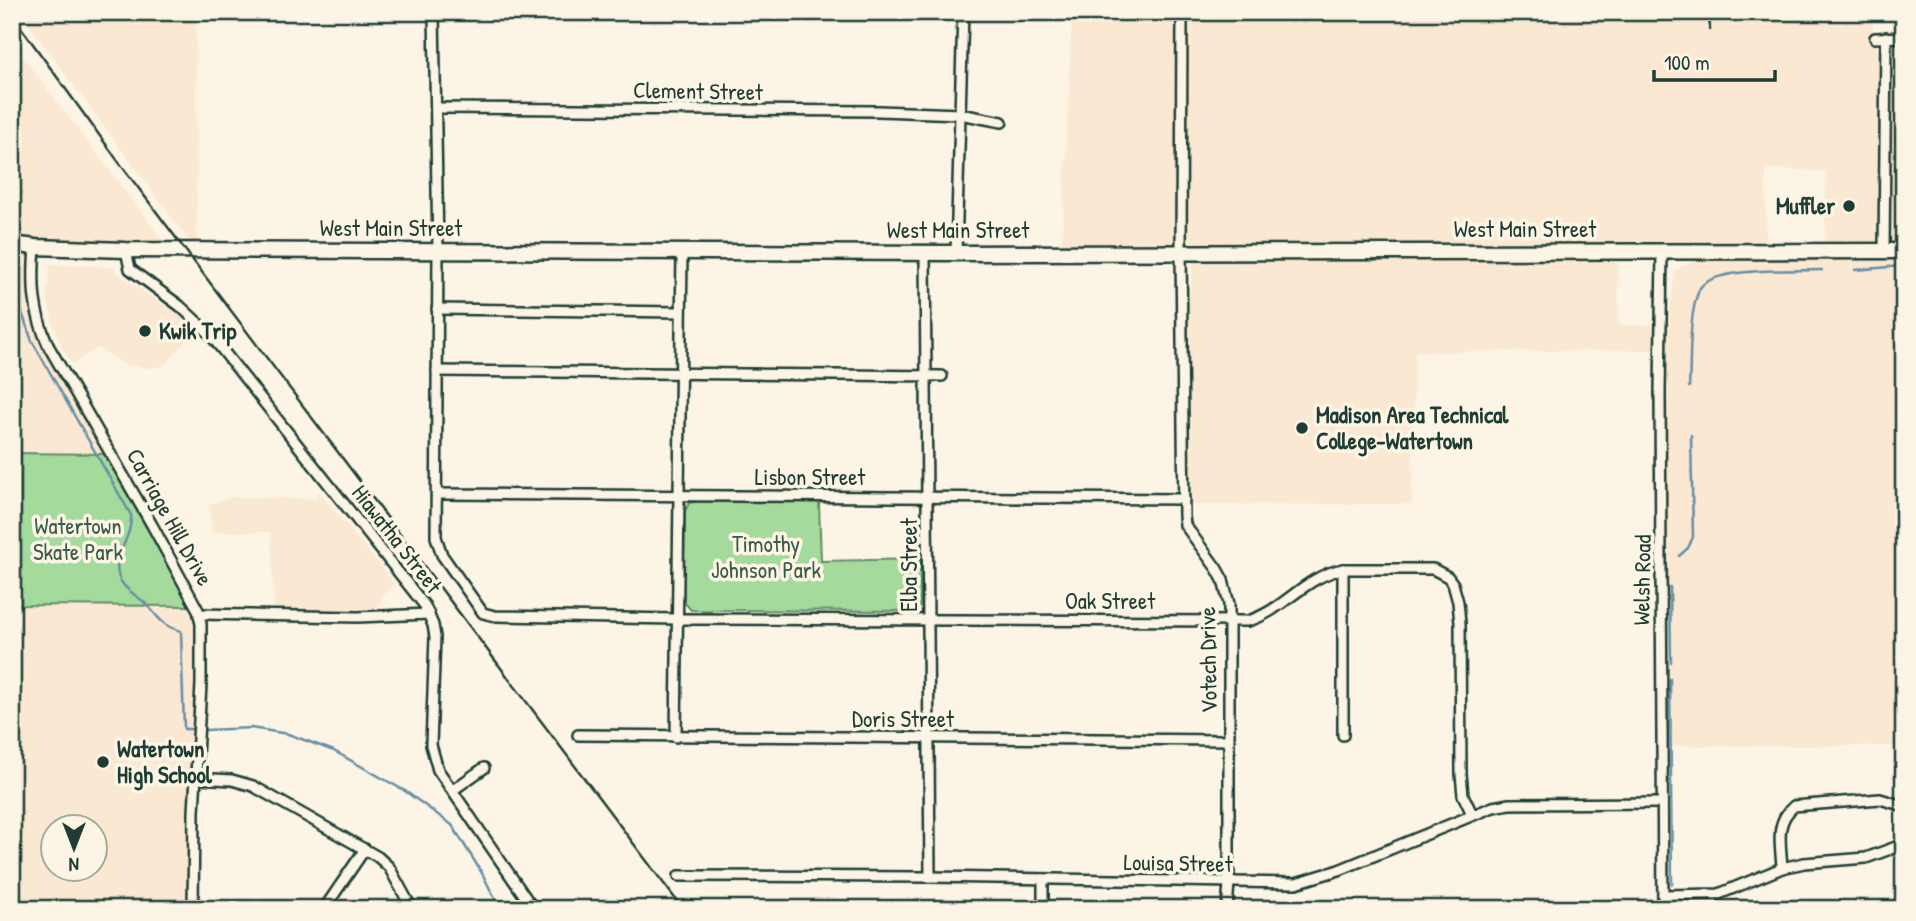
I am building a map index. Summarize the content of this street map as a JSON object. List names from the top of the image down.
{
  "streets": {
    "main road": ["West Main Street"],
    "street": [
      "Clement Street",
      "Lisbon Street",
      "Carriage Hill Drive",
      "Hiawatha Street",
      "Elba Street",
      "Welsh Road",
      "Oak Street",
      "Votech Drive",
      "Doris Street",
      "Louisa Street"
    ]
  },
  "crossings": [
    ["Clement Street", "Oak Street"],
    ["West Main Street", "Carriage Hill Drive"],
    ["West Main Street", "Hiawatha Street"],
    ["West Main Street", "Elba Street"],
    ["West Main Street", "Welsh Road"],
    ["West Main Street", "Oak Street"],
    ["West Main Street", "Votech Drive"],
    ["Lisbon Street", "Elba Street"],
    ["Lisbon Street", "Oak Street"],
    ["Lisbon Street", "Votech Drive"],
    ["Elba Street", "Oak Street"],
    ["Elba Street", "Doris Street"],
    ["Elba Street", "Louisa Street"],
    ["Welsh Road", "Louisa Street"],
    ["Oak Street", "Votech Drive"],
    ["Oak Street", "Louisa Street"],
    ["Votech Drive", "Doris Street"],
    ["Votech Drive", "Louisa Street"]
  ],
  "parks": ["Watertown Skate Park", "Timothy Johnson Park"],
  "places": [
    "Muffler",
    "Kwik Trip",
    "Madison Area Technical College-Watertown",
    "Watertown High School"
  ],
  "scale_bar": "100 m",
  "north": "bottom"
}
